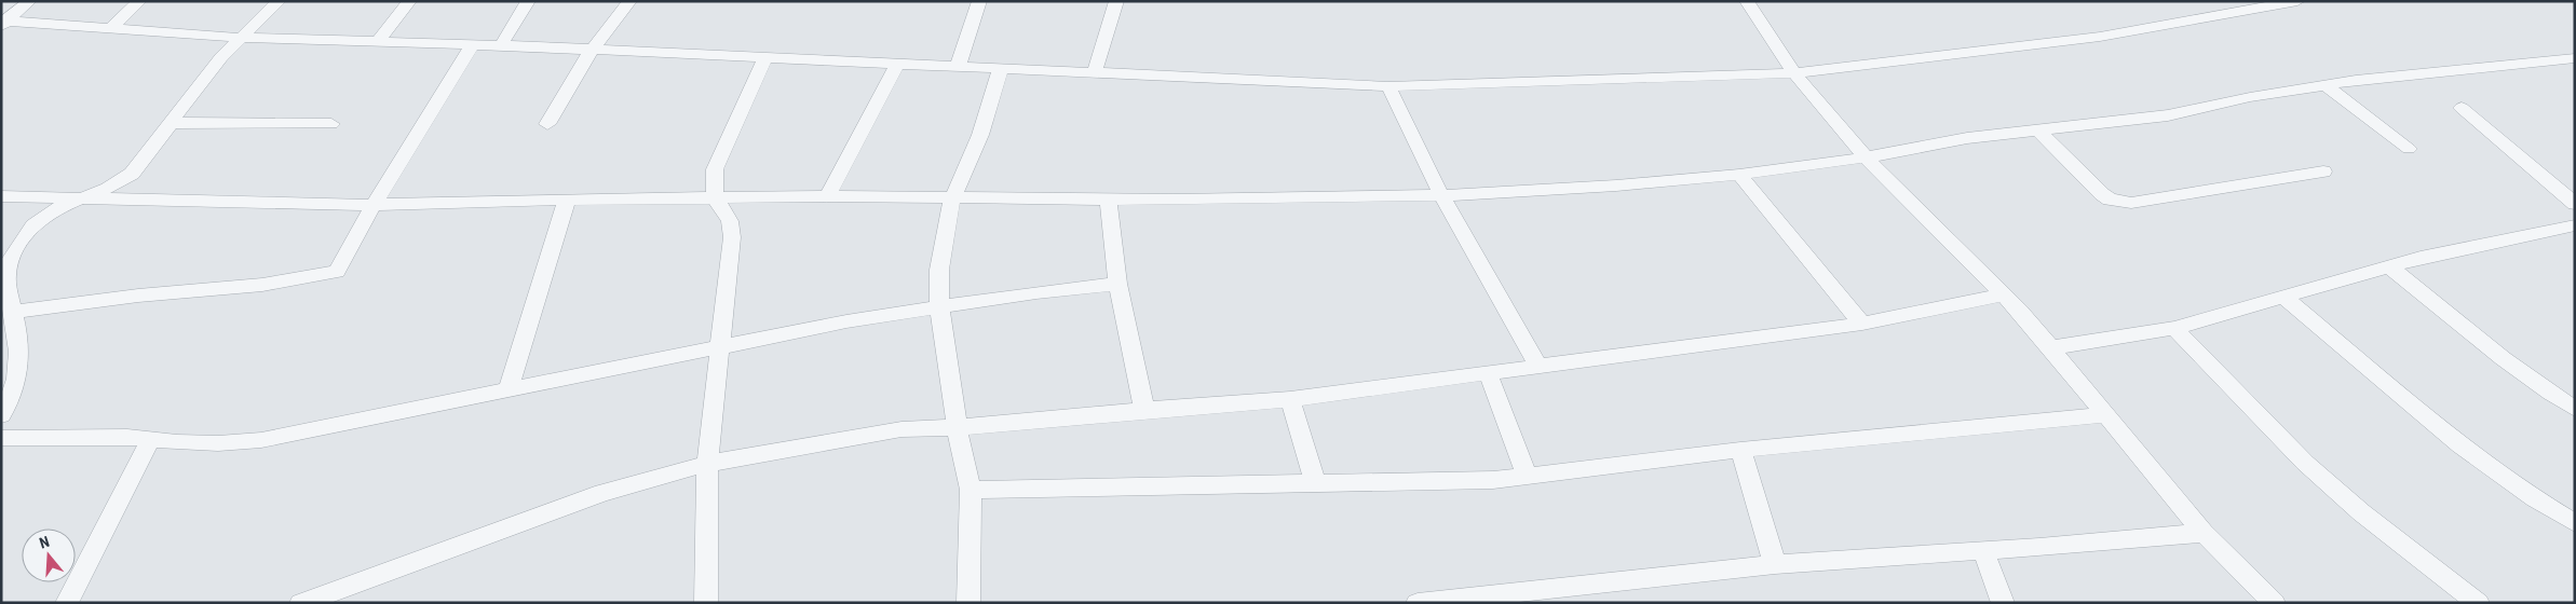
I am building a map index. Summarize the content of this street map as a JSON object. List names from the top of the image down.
{
  "north": "top"
}
